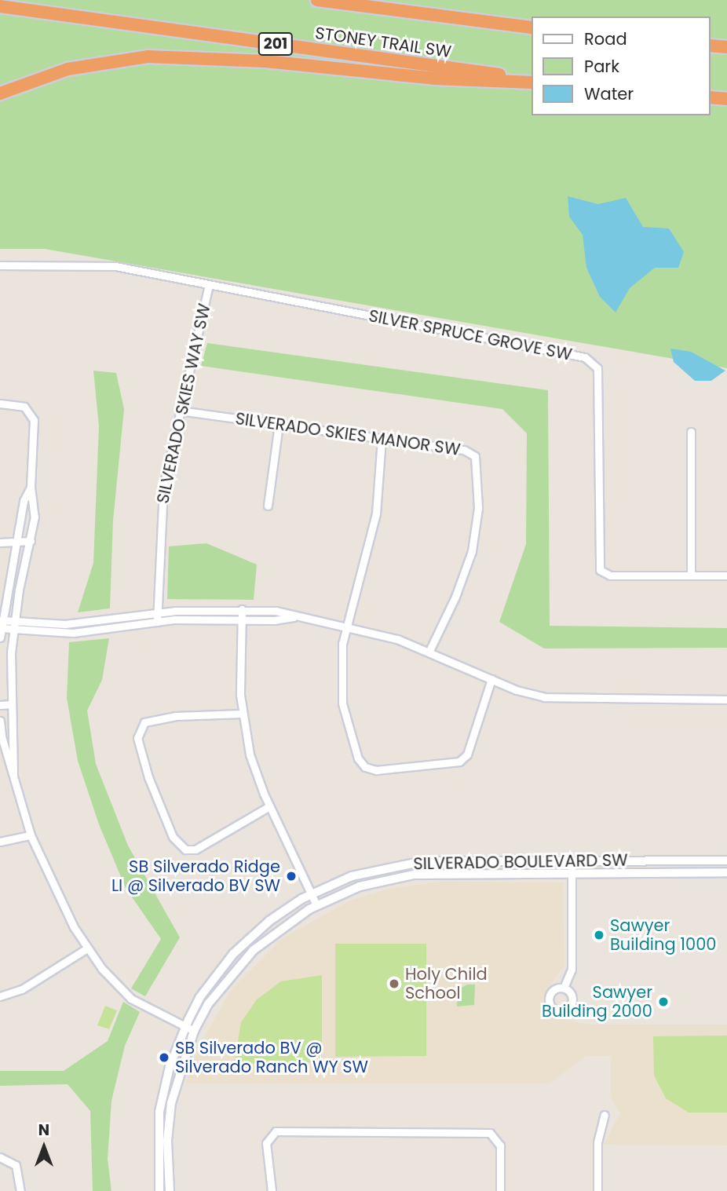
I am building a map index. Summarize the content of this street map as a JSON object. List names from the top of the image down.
{
  "streets": {
    "highway": ["STONEY TRAIL SW", "201"],
    "street": [
      "SILVER SPRUCE GROVE SW",
      "SILVERADO SKIES WAY SW",
      "SILVERADO SKIES MANOR SW",
      "SILVERADO BOULEVARD SW"
    ]
  },
  "crossings": [
    ["SILVER SPRUCE GROVE SW", "SILVERADO SKIES WAY SW"],
    ["SILVERADO SKIES WAY SW", "SILVERADO SKIES MANOR SW"]
  ],
  "places": [
    "SB Silverado Ridge LI @ Silverado BV SW",
    "Sawyer Building 1000",
    "Holy Child School",
    "Sawyer Building 2000",
    "SB Silverado BV @ Silverado Ranch WY SW"
  ],
  "legend": ["Road", "Park", "Water"],
  "north": "top"
}
